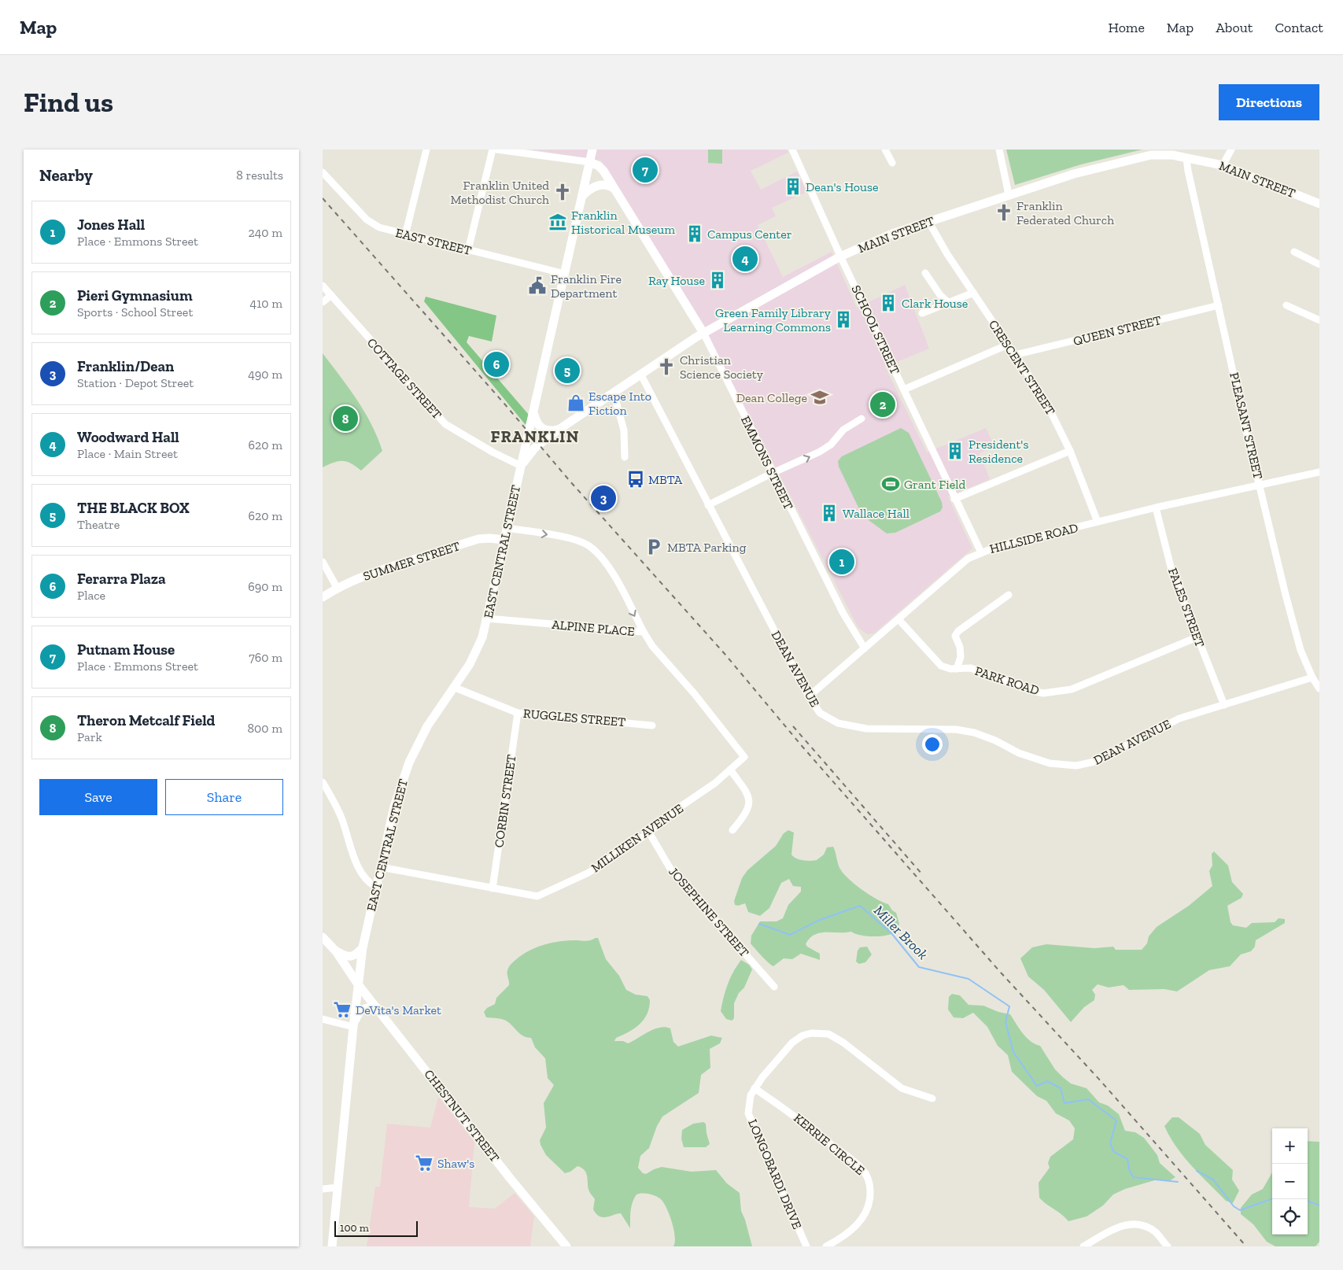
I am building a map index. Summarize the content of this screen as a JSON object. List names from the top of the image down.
{
  "streets": {
    "main road": [
      "MAIN STREET",
      "EMMONS STREET",
      "EAST CENTRAL STREET",
      "SUMMER STREET",
      "CHESTNUT STREET"
    ],
    "street": [
      "EAST STREET",
      "SCHOOL STREET",
      "QUEEN STREET",
      "CRESCENT STREET",
      "COTTAGE STREET",
      "PLEASANT STREET",
      "HILLSIDE ROAD",
      "FALES STREET",
      "ALPINE PLACE",
      "DEAN AVENUE",
      "PARK ROAD",
      "RUGGLES STREET",
      "CORBIN STREET",
      "MILLIKEN AVENUE",
      "JOSEPHINE STREET",
      "KERRIE CIRCLE",
      "LONGOBARDI DRIVE"
    ]
  },
  "crossings": [
    ["MAIN STREET", "SCHOOL STREET"],
    ["MAIN STREET", "CRESCENT STREET"],
    ["MAIN STREET", "COTTAGE STREET"],
    ["MAIN STREET", "PLEASANT STREET"],
    ["MAIN STREET", "EMMONS STREET"],
    ["MAIN STREET", "EAST CENTRAL STREET"],
    ["MAIN STREET", "DEAN AVENUE"],
    ["EAST STREET", "EAST CENTRAL STREET"],
    ["SCHOOL STREET", "HILLSIDE ROAD"],
    ["QUEEN STREET", "CRESCENT STREET"],
    ["QUEEN STREET", "PLEASANT STREET"],
    ["CRESCENT STREET", "HILLSIDE ROAD"],
    ["COTTAGE STREET", "EAST CENTRAL STREET"],
    ["PLEASANT STREET", "HILLSIDE ROAD"],
    ["PLEASANT STREET", "DEAN AVENUE"],
    ["EMMONS STREET", "HILLSIDE ROAD"],
    ["EMMONS STREET", "EAST CENTRAL STREET"],
    ["HILLSIDE ROAD", "FALES STREET"],
    ["HILLSIDE ROAD", "DEAN AVENUE"],
    ["HILLSIDE ROAD", "PARK ROAD"],
    ["EAST CENTRAL STREET", "SUMMER STREET"],
    ["EAST CENTRAL STREET", "ALPINE PLACE"],
    ["EAST CENTRAL STREET", "RUGGLES STREET"],
    ["EAST CENTRAL STREET", "MILLIKEN AVENUE"],
    ["EAST CENTRAL STREET", "CHESTNUT STREET"],
    ["FALES STREET", "DEAN AVENUE"],
    ["FALES STREET", "PARK ROAD"],
    ["ALPINE PLACE", "MILLIKEN AVENUE"],
    ["RUGGLES STREET", "CORBIN STREET"],
    ["CORBIN STREET", "MILLIKEN AVENUE"],
    ["MILLIKEN AVENUE", "JOSEPHINE STREET"],
    ["KERRIE CIRCLE", "LONGOBARDI DRIVE"]
  ],
  "districts": ["FRANKLIN"],
  "water": ["Miller Brook"],
  "places": {
    "building": [
      "Dean's House",
      "Campus Center",
      "Ray House",
      "Clark House",
      "Green Family Library Learning Commons",
      "President's Residence",
      "Wallace Hall"
    ],
    "church": ["Franklin United Methodist Church", "Franklin Federated Church", "Christian Science Society"],
    "museum": ["Franklin Historical Museum"],
    "public building": ["Franklin Fire Department"],
    "school or university": ["Dean College"],
    "shop": ["Escape Into Fiction"],
    "bus stop": ["MBTA"],
    "sports": ["Grant Field"],
    "parking": ["MBTA Parking"],
    "supermarket": ["DeVita's Market", "Shaw's"]
  },
  "scale_bar": "100 m",
  "page": {
    "header": "Map",
    "nav": [
      "Home",
      "Map",
      "About",
      "Contact"
    ],
    "buttons": [
      "Directions",
      ["Save", "Share"]
    ],
    "title": "Find us",
    "heading": ["Nearby", "8 results"],
    "pins": [
      "7",
      "4",
      "6",
      "5",
      "2",
      "8",
      "3",
      "1"
    ],
    "list": [
      {
        "mark": "1",
        "name": "Jones Hall",
        "note": "Place · Emmons Street",
        "value": "240 m"
      },
      {
        "mark": "2",
        "name": "Pieri Gymnasium",
        "note": "Sports · School Street",
        "value": "410 m"
      },
      {
        "mark": "3",
        "name": "Franklin/Dean",
        "note": "Station · Depot Street",
        "value": "490 m"
      },
      {
        "mark": "4",
        "name": "Woodward Hall",
        "note": "Place · Main Street",
        "value": "620 m"
      },
      {
        "mark": "5",
        "name": "THE BLACK BOX",
        "note": "Theatre",
        "value": "620 m"
      },
      {
        "mark": "6",
        "name": "Ferarra Plaza",
        "note": "Place",
        "value": "690 m"
      },
      {
        "mark": "7",
        "name": "Putnam House",
        "note": "Place · Emmons Street",
        "value": "760 m"
      },
      {
        "mark": "8",
        "name": "Theron Metcalf Field",
        "note": "Park",
        "value": "800 m"
      }
    ],
    "map_buttons": ["+", "−"],
    "scale": "100 m"
  }
}
